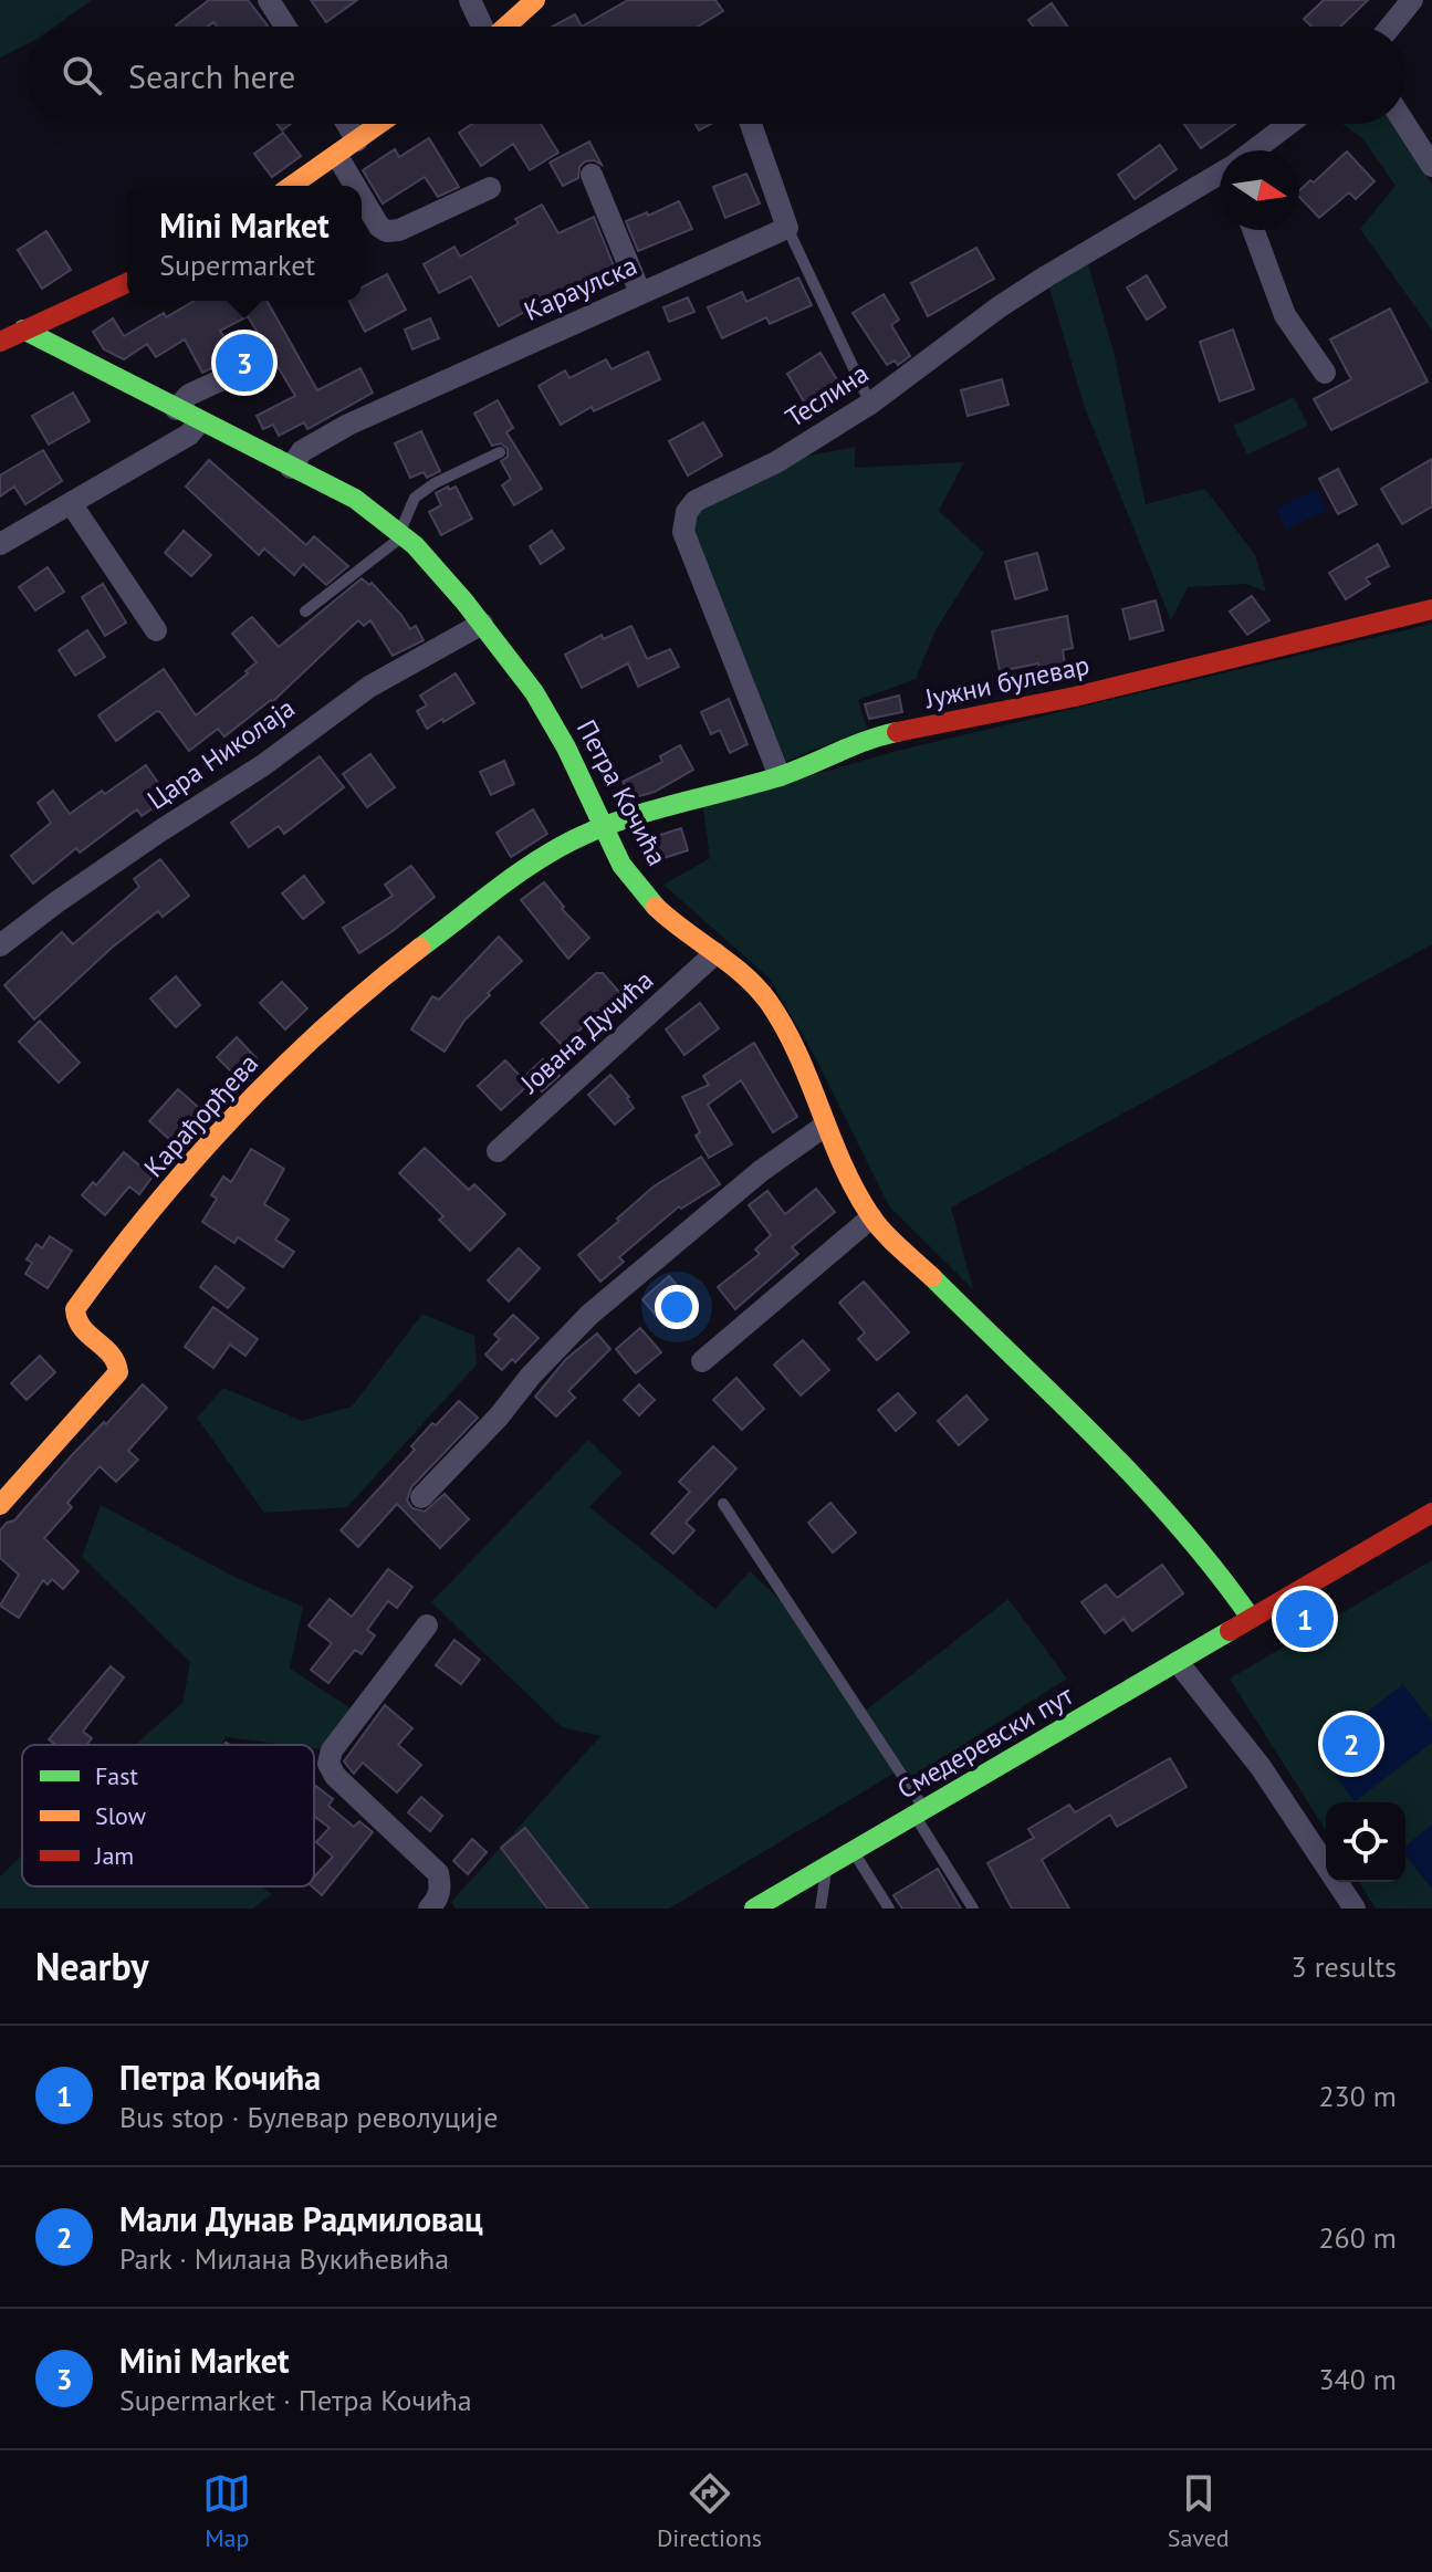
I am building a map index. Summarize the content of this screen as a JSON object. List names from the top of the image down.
{
  "streets": {
    "street": [
      "Караулска",
      "Теслина",
      "Јужни булевар",
      "Цара Николаја",
      "Петра Кочића",
      "Јована Дучића",
      "Карађорђева",
      "Смедеревски пут"
    ]
  },
  "crossings": [
    ["Караулска", "Петра Кочића"],
    ["Теслина", "Јужни булевар"],
    ["Јужни булевар", "Петра Кочића"],
    ["Јужни булевар", "Карађорђева"],
    ["Цара Николаја", "Петра Кочића"],
    ["Петра Кочића", "Јована Дучића"],
    ["Петра Кочића", "Карађорђева"],
    ["Петра Кочића", "Смедеревски пут"]
  ],
  "legend": ["Fast", "Slow", "Jam"],
  "north": "right",
  "page": {
    "search": "Search here",
    "popup": ["Mini Market", "Supermarket"],
    "pins": ["3", "1", "2"],
    "heading": ["Nearby", "3 results"],
    "list": [
      {
        "mark": "1",
        "name": "Петра Кочића",
        "note": "Bus stop · Булевар револуције",
        "value": "230 m"
      },
      {
        "mark": "2",
        "name": "Мали Дунав Радмиловац",
        "note": "Park · Милана Вукићевића",
        "value": "260 m"
      },
      {
        "mark": "3",
        "name": "Mini Market",
        "note": "Supermarket · Петра Кочића",
        "value": "340 m"
      }
    ],
    "nav": ["Map", "Directions", "Saved"]
  }
}
